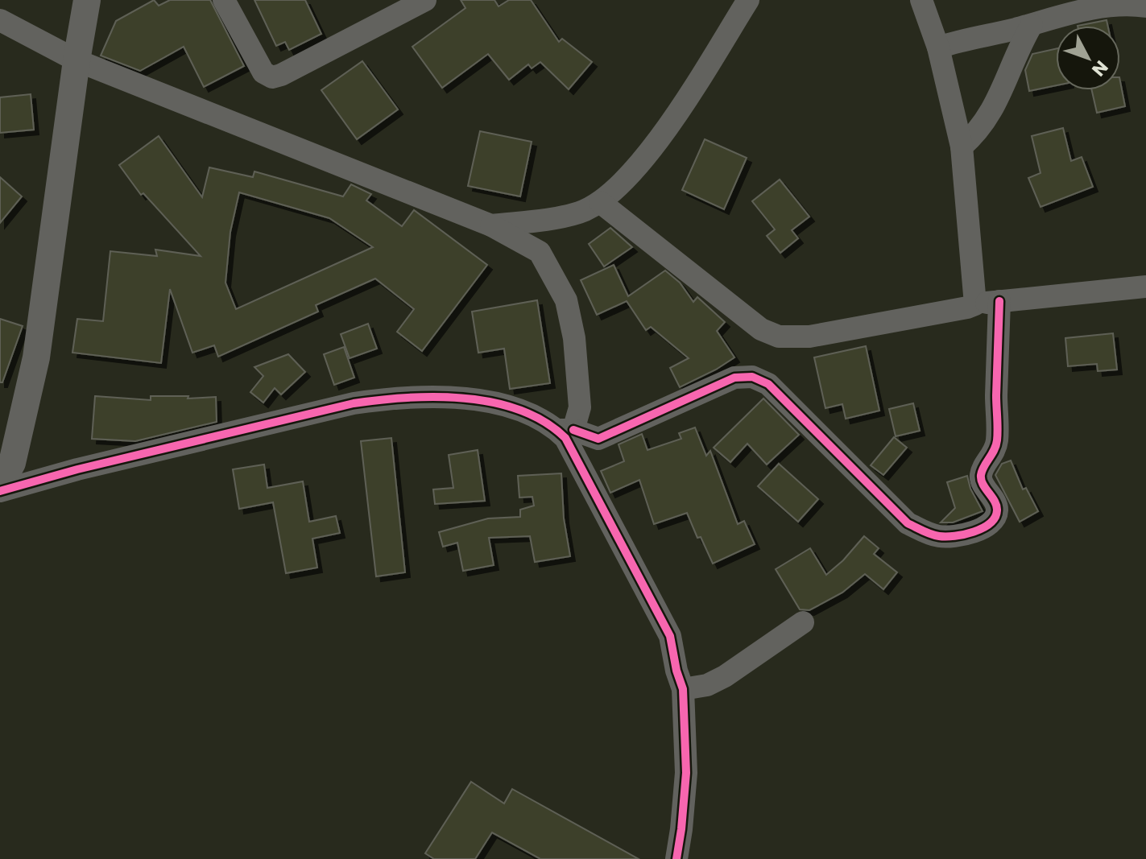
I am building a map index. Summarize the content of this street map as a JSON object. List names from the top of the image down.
{
  "north": "bottom right"
}
